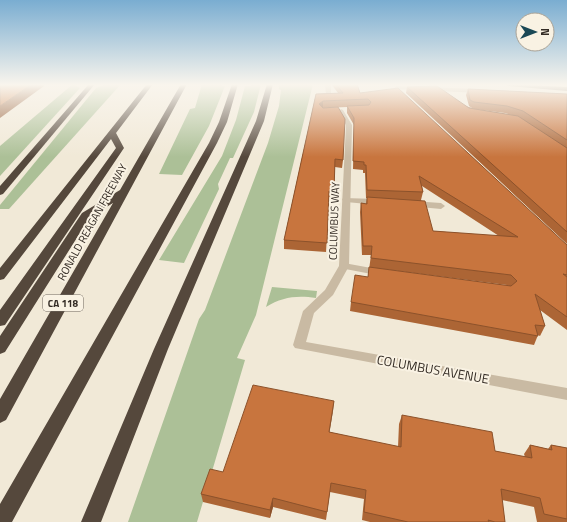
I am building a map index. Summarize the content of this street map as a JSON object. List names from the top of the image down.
{
  "streets": {
    "highway": ["RONALD REAGAN FREEWAY", "CA 118"],
    "street": ["COLUMBUS WAY", "COLUMBUS AVENUE"]
  },
  "crossings": [
    ["COLUMBUS WAY", "COLUMBUS AVENUE"],
    ["RONALD REAGAN FREEWAY", "CA 118"]
  ],
  "north": "right"
}
